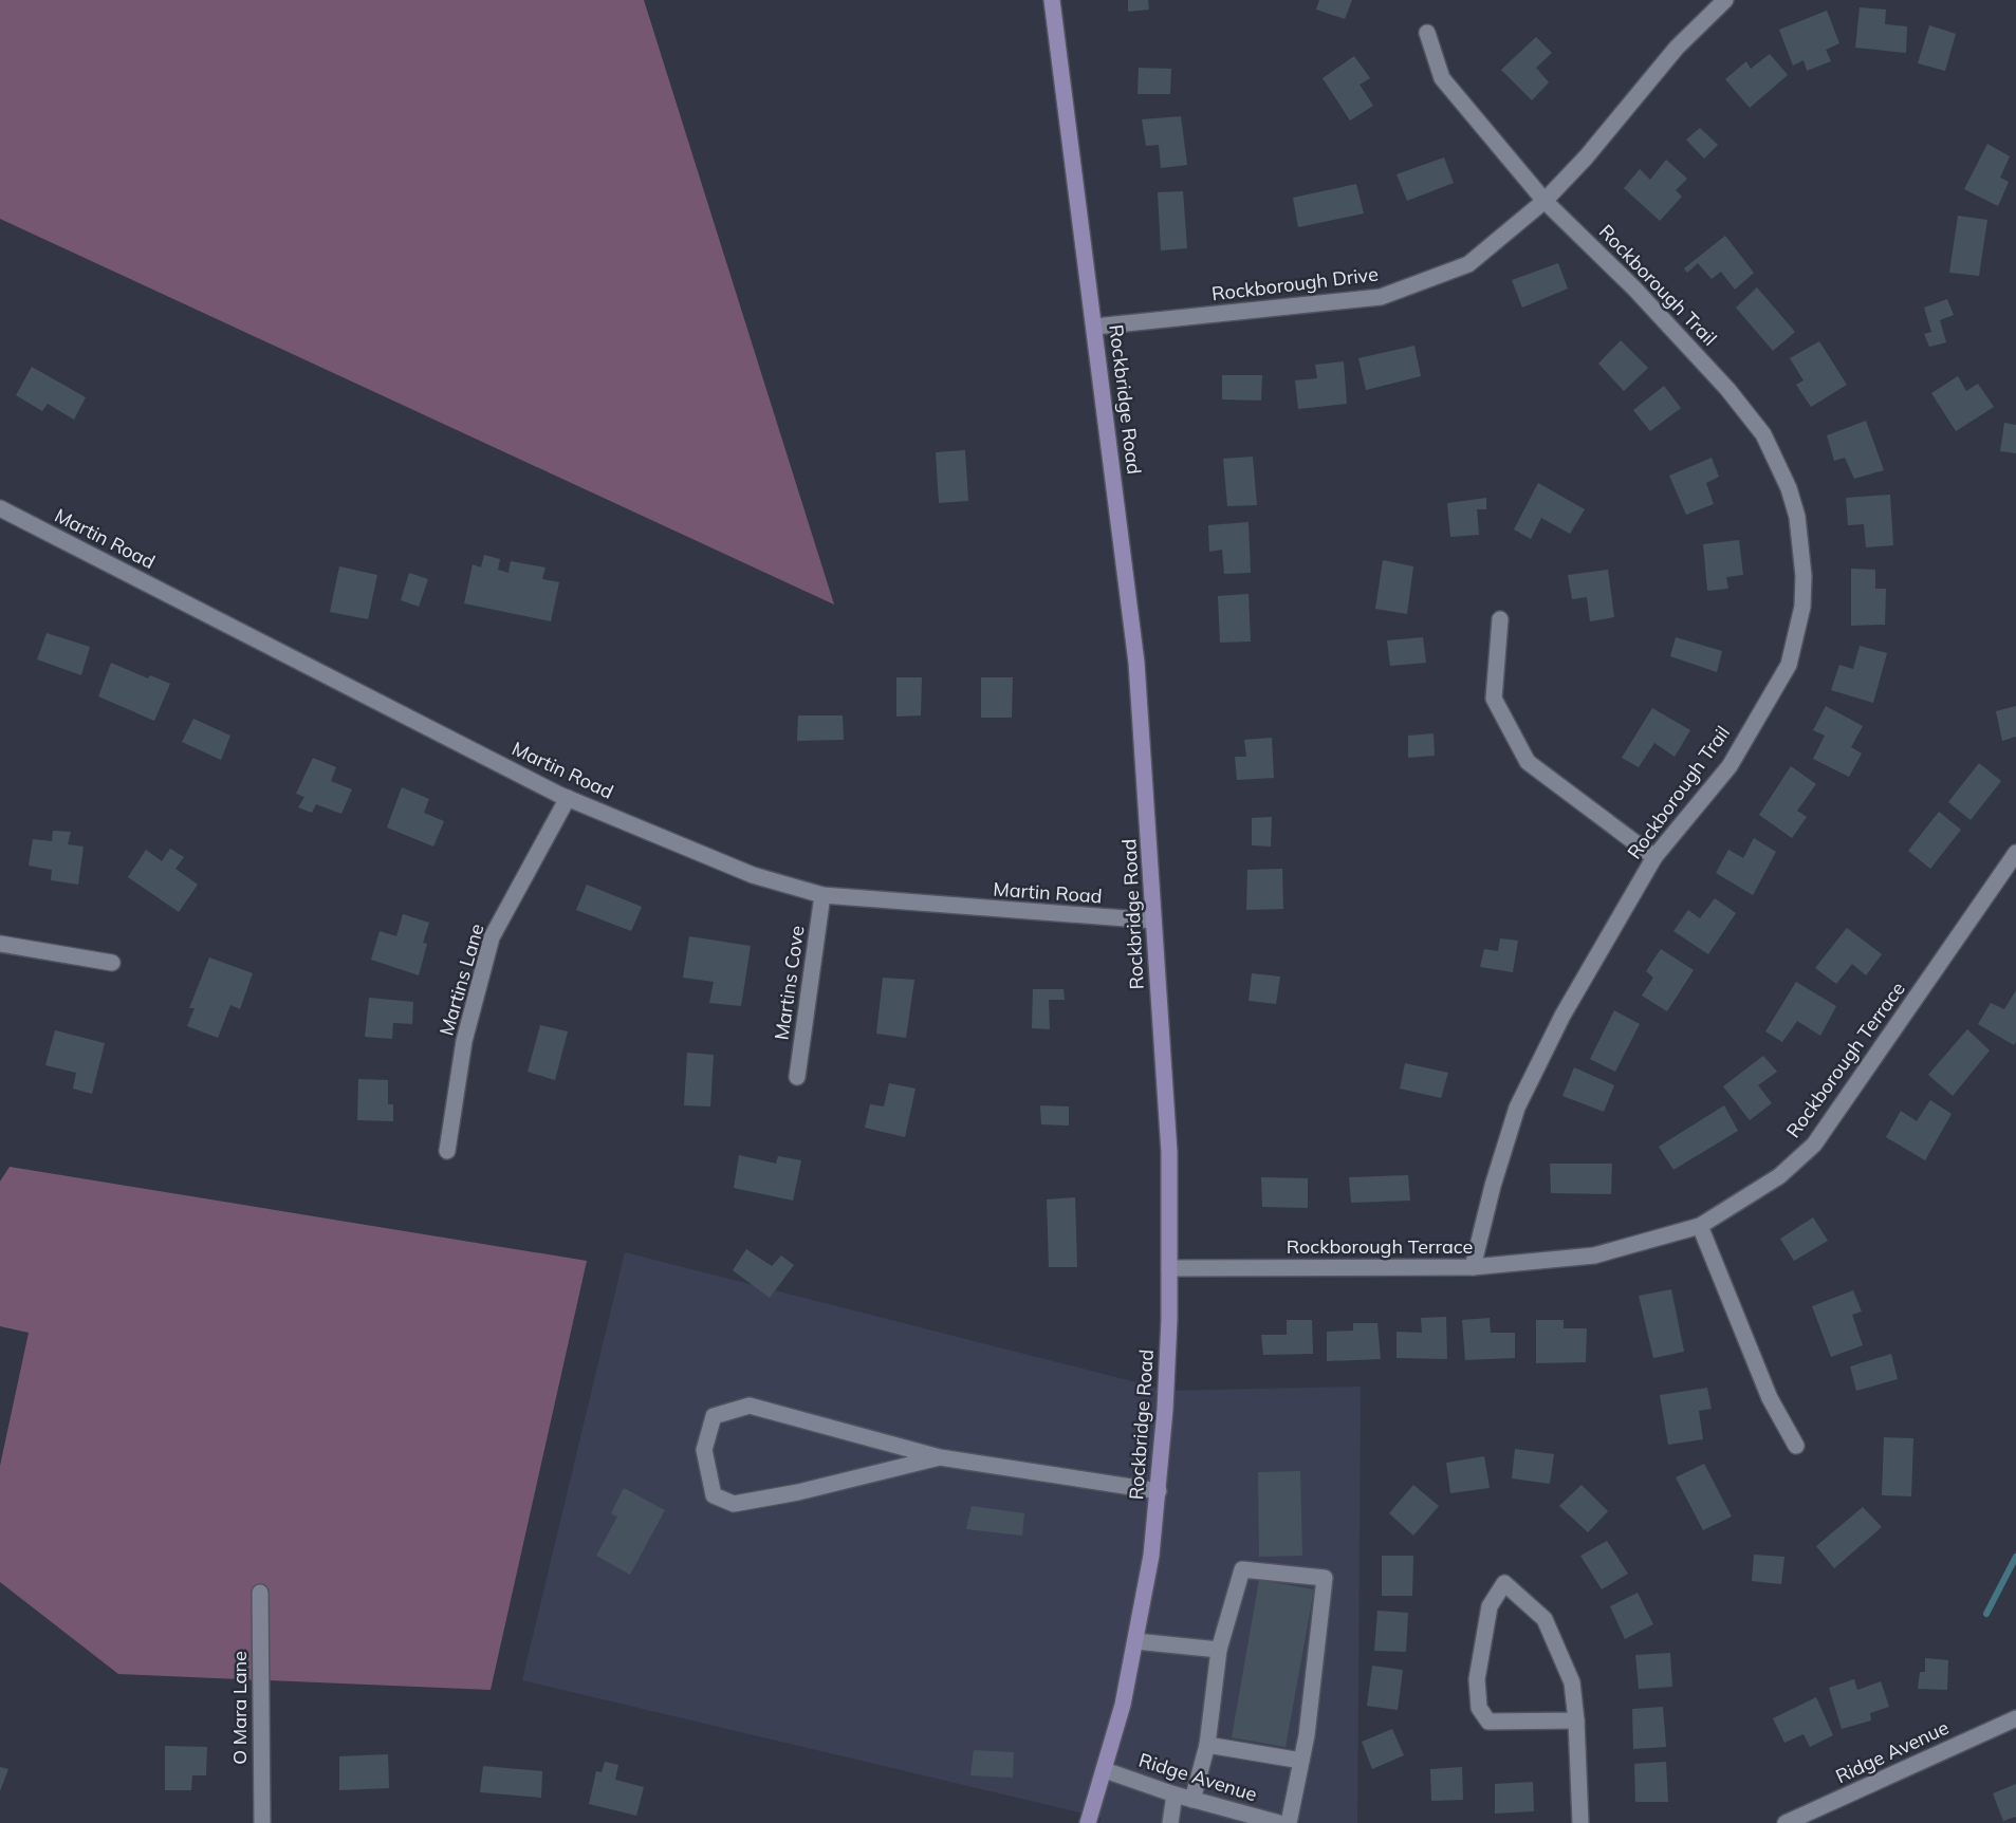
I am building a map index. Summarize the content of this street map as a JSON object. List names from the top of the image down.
{
  "streets": {
    "main road": ["Rockbridge Road"],
    "street": [
      "Rockborough Drive",
      "Rockborough Trail",
      "Martin Road",
      "Martins Lane",
      "Martins Cove",
      "Rockborough Terrace",
      "O Mara Lane",
      "Ridge Avenue"
    ]
  },
  "crossings": [
    ["Rockborough Drive", "Rockborough Trail"],
    ["Rockborough Drive", "Rockbridge Road"],
    ["Rockborough Trail", "Rockborough Terrace"],
    ["Rockbridge Road", "Martin Road"],
    ["Rockbridge Road", "Rockborough Terrace"],
    ["Rockbridge Road", "Ridge Avenue"],
    ["Martin Road", "Martins Lane"],
    ["Martin Road", "Martins Cove"]
  ]
}
